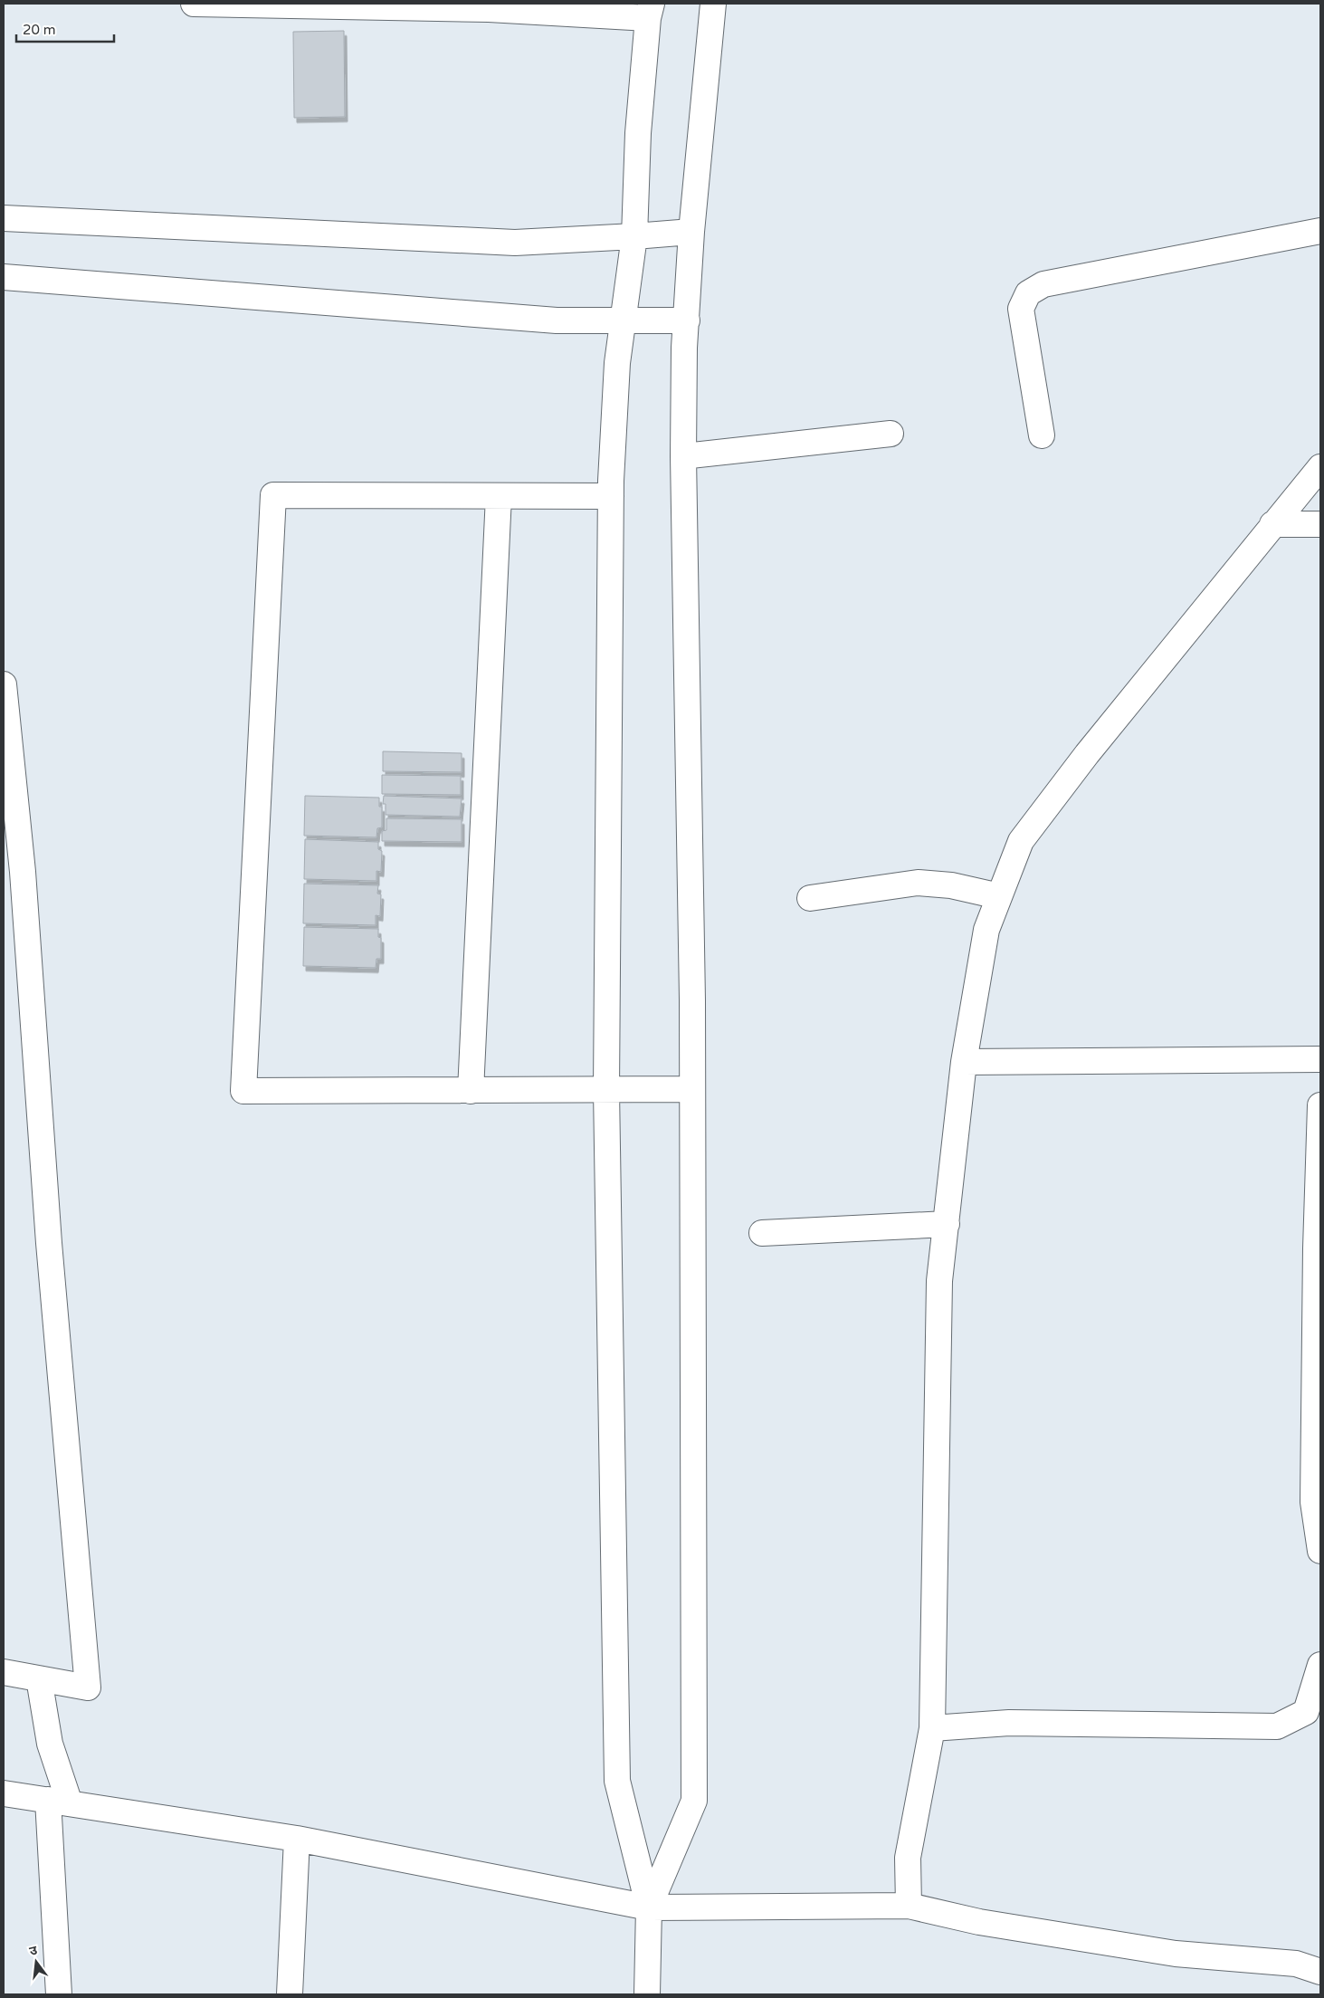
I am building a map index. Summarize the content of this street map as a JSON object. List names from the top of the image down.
{
  "scale_bar": "20 m",
  "north": "top"
}
